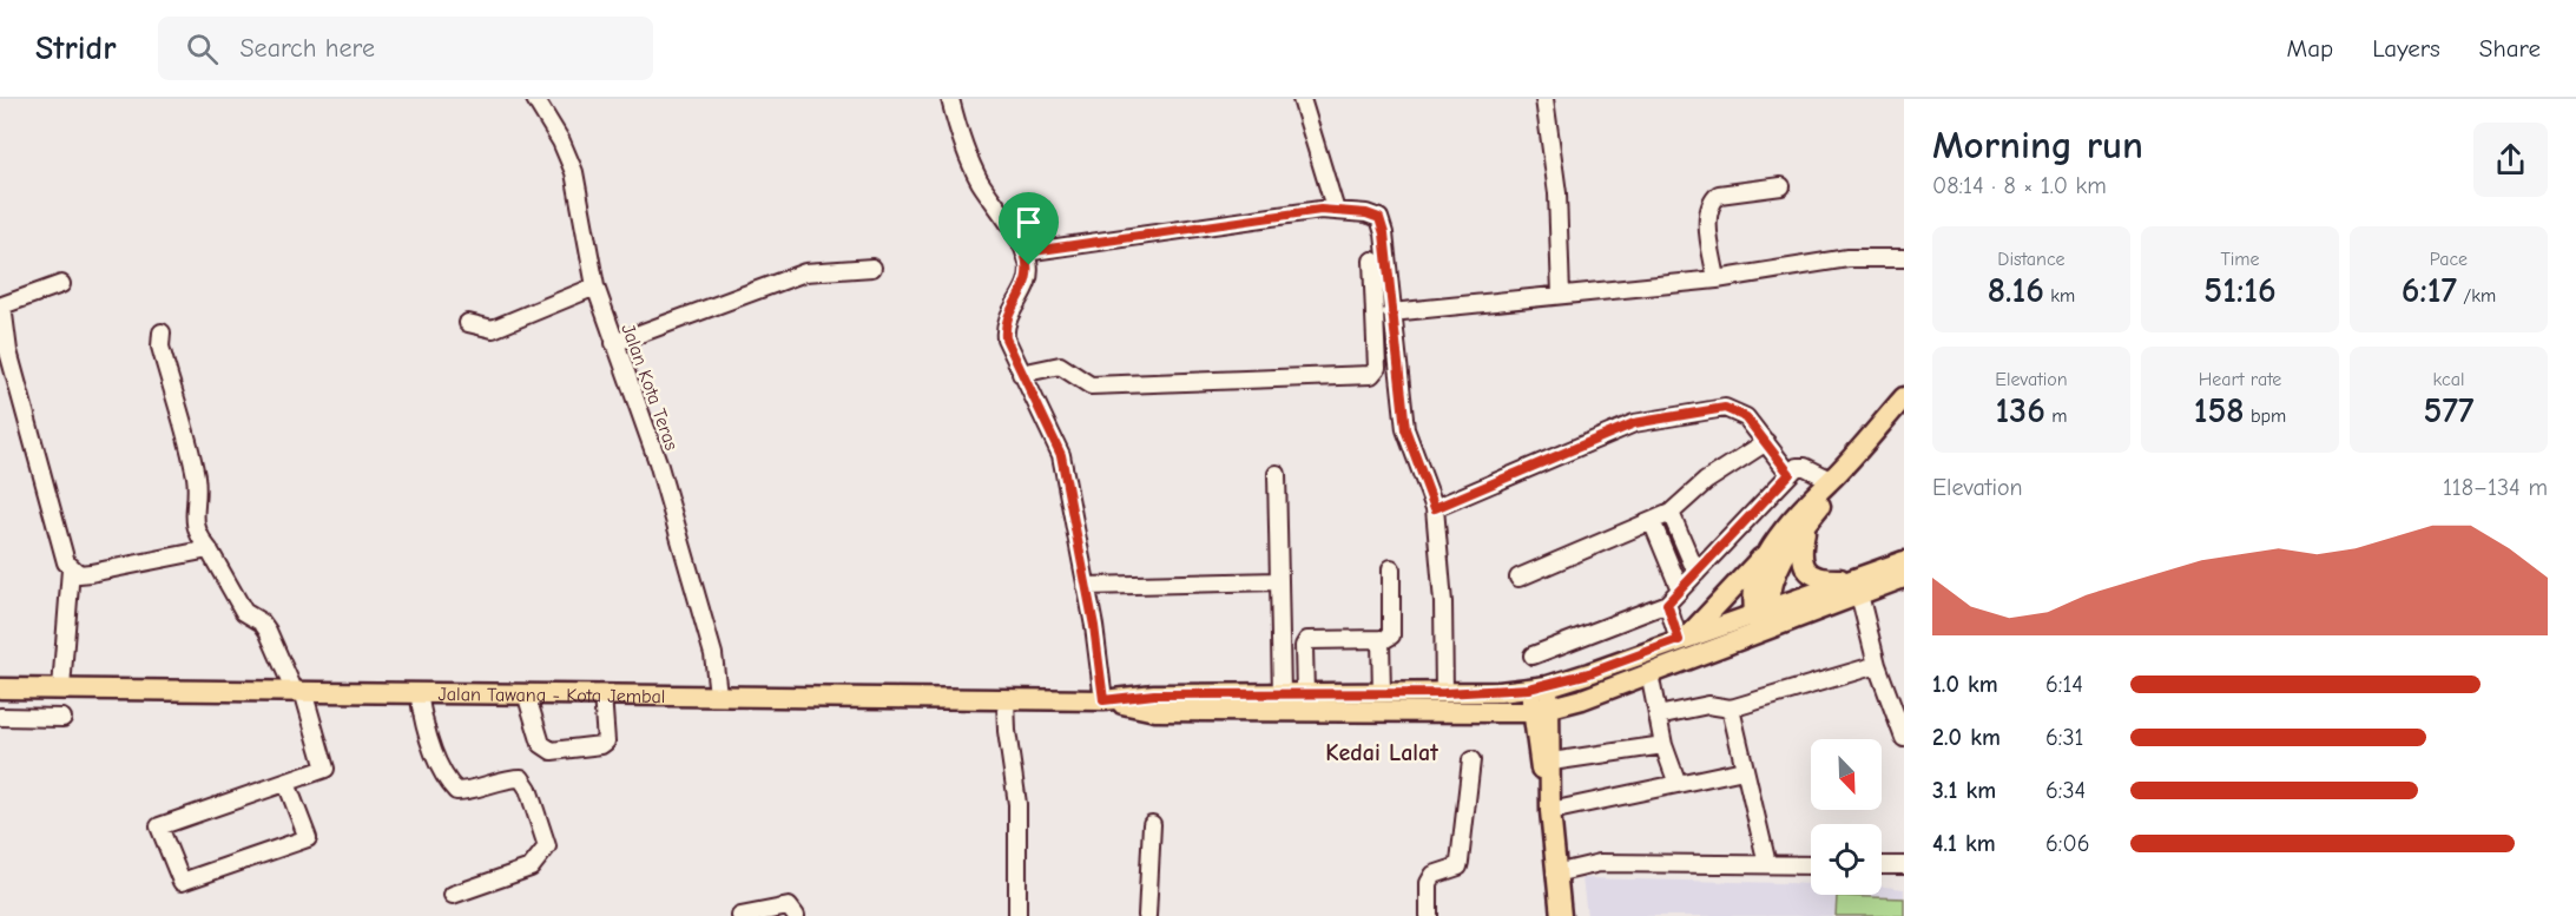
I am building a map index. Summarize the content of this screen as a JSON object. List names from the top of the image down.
{
  "streets": {
    "main road": ["Jalan Tawang - Kota Jembal"],
    "street": ["Jalan Kota Teras"]
  },
  "crossings": [
    ["Jalan Kota Teras", "Jalan Tawang - Kota Jembal"]
  ],
  "districts": ["Kedai Lalat"],
  "north": "bottom right",
  "page": {
    "header": "Stridr",
    "search": "Search here",
    "nav": ["Map", "Layers", "Share"],
    "heading": ["Morning run", "08:14 · 8 × 1.0 km"],
    "stats": [
      ["Distance", "8.16 km"],
      ["Time", "51:16"],
      ["Pace", "6:17 /km"],
      ["Elevation", "136 m"],
      ["Heart rate", "158 bpm"],
      ["kcal", "577"]
    ],
    "chart": ["Elevation", "118–134 m"],
    "list": [
      {
        "name": "1.0 km",
        "note": "6:14"
      },
      {
        "name": "2.0 km",
        "note": "6:31"
      },
      {
        "name": "3.1 km",
        "note": "6:34"
      },
      {
        "name": "4.1 km",
        "note": "6:06"
      }
    ]
  }
}
